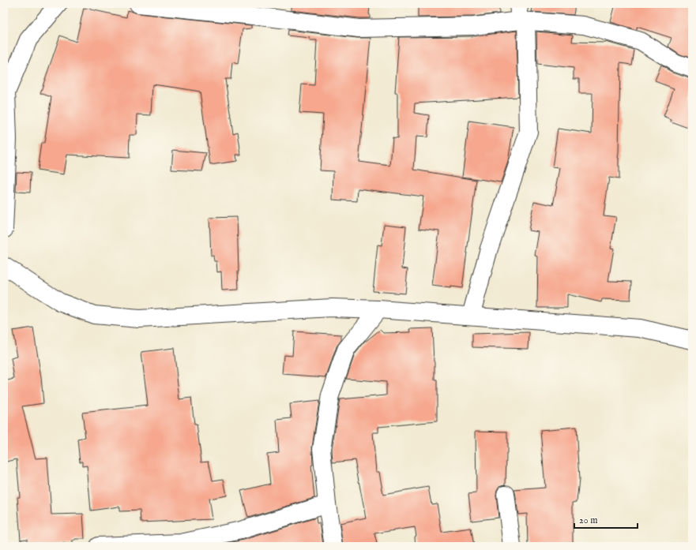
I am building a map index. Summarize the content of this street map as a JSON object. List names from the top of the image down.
{
  "scale_bar": "20 m"
}
